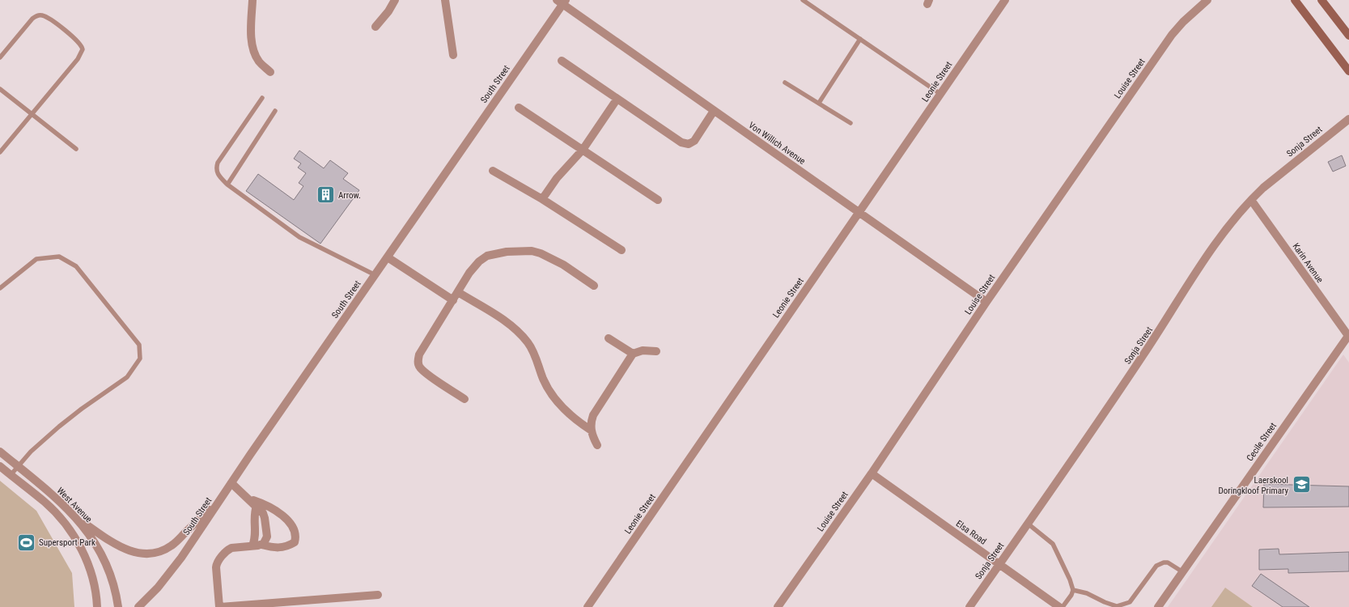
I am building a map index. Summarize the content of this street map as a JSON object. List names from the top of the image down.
{
  "streets": {
    "street": [
      "Louise Street",
      "Leonie Street",
      "South Street",
      "Sonja Street",
      "Von Willich Avenue",
      "Karin Avenue",
      "Cecile Street",
      "West Avenue",
      "Elsa Road"
    ]
  },
  "crossings": [
    ["Louise Street", "Von Willich Avenue"],
    ["Louise Street", "Elsa Road"],
    ["Leonie Street", "Von Willich Avenue"],
    ["South Street", "Von Willich Avenue"],
    ["Sonja Street", "Karin Avenue"],
    ["Sonja Street", "Elsa Road"],
    ["Karin Avenue", "Cecile Street"]
  ],
  "places": {
    "building": ["Arrow."],
    "school or university": ["Laerskool Doringkloof Primary"],
    "sports": ["Supersport Park"]
  }
}
